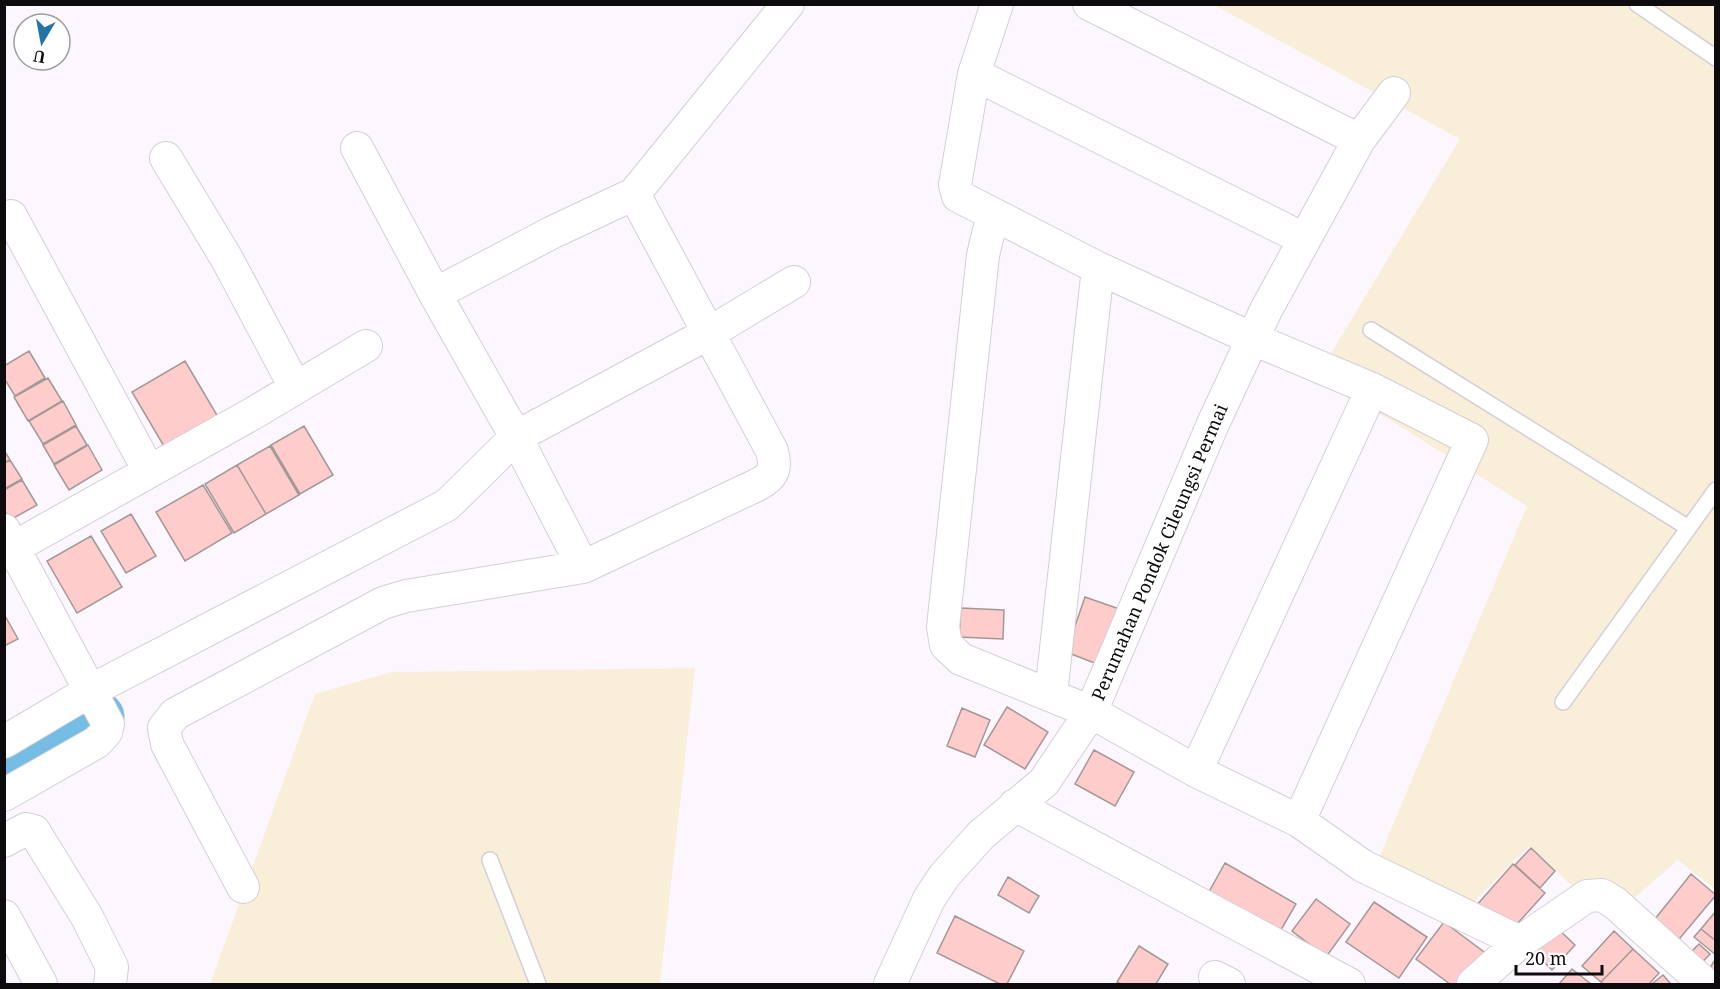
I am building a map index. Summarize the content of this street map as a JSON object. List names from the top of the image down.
{
  "streets": {
    "street": ["Perumahan Pondok Cileungsi Permai"]
  },
  "scale_bar": "20 m",
  "north": "bottom"
}
